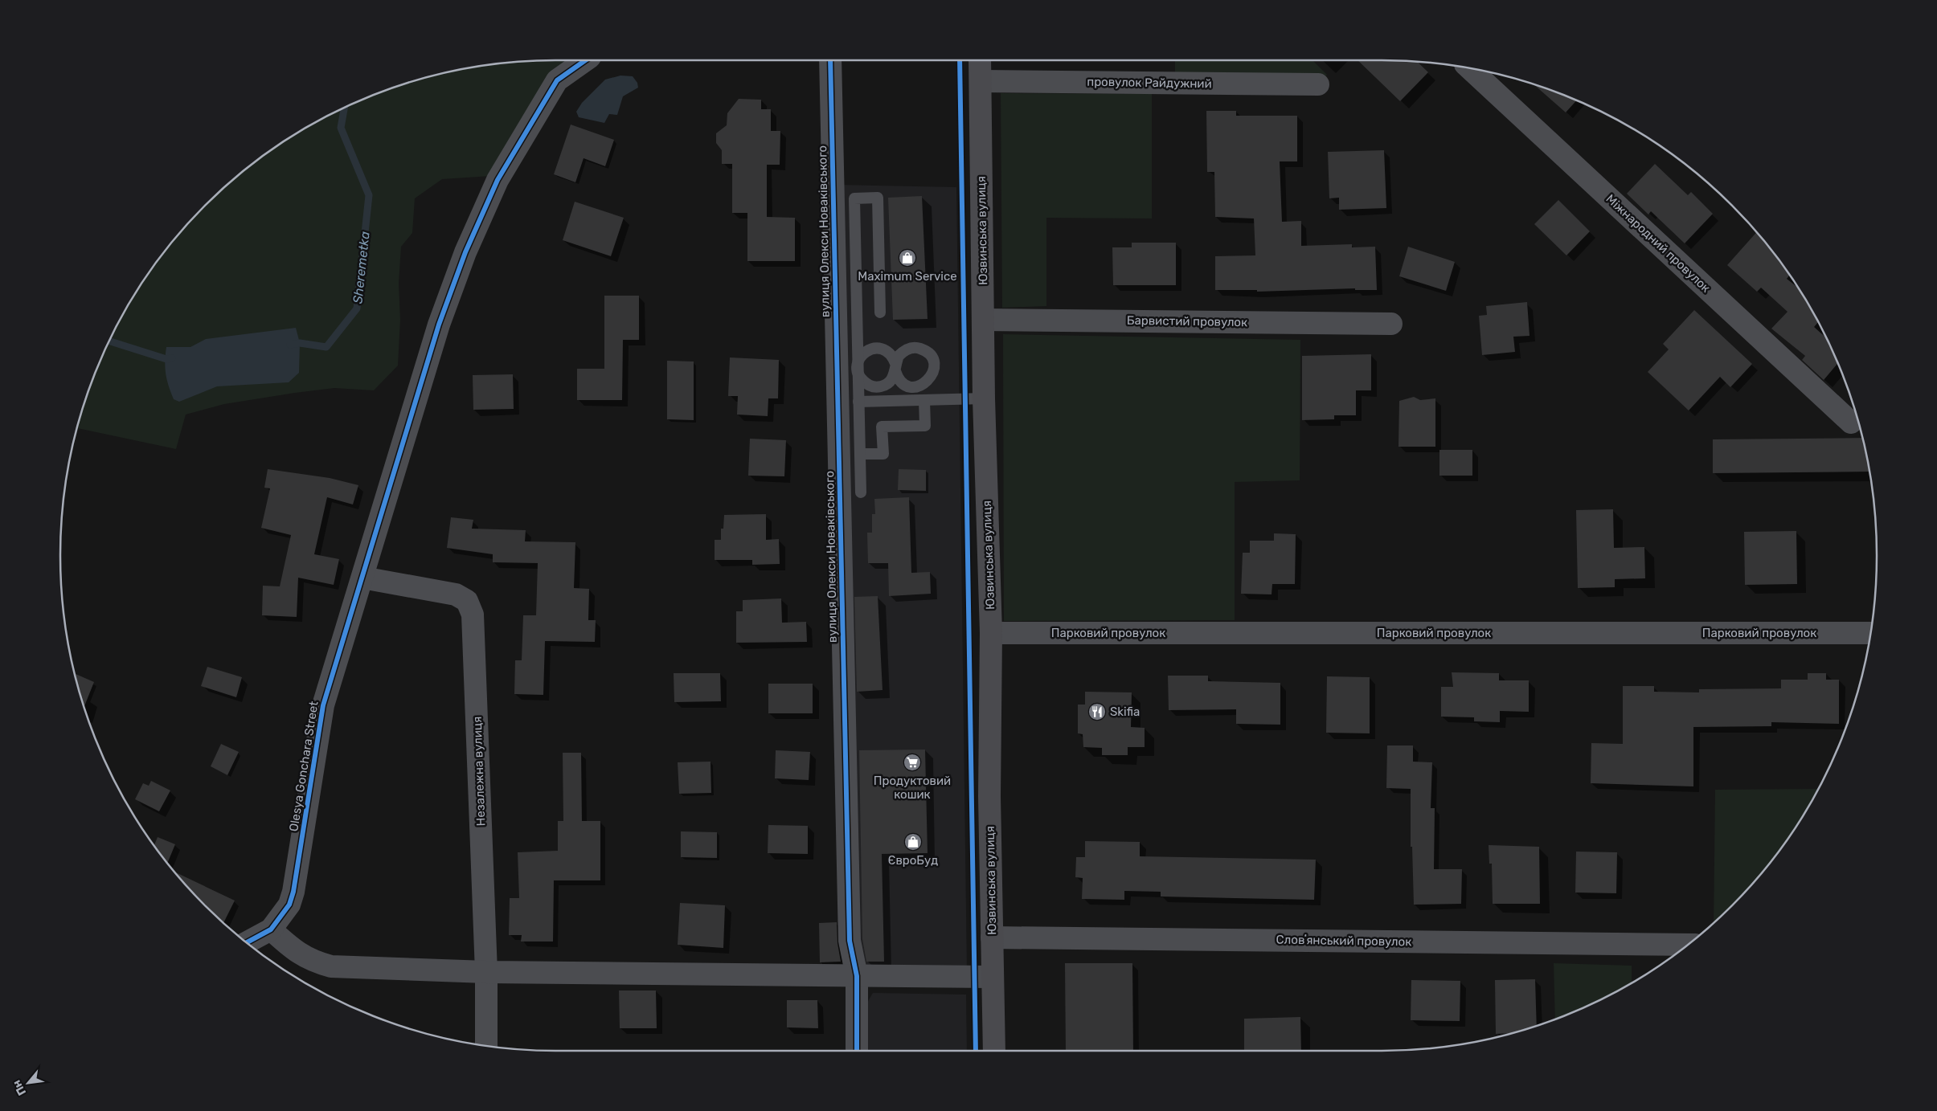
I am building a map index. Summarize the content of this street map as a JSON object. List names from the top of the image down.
{
  "streets": {
    "main road": ["Юзвинська вулиця"],
    "street": [
      "провулок Райдужний",
      "вулиця Олекси Новаківського",
      "Міжнародний провулок",
      "Барвистий провулок",
      "Парковий провулок",
      "Olesya Gonchara Street",
      "Незалежна вулиця",
      "Словʼянський провулок"
    ]
  },
  "crossings": [
    ["провулок Райдужний", "Юзвинська вулиця"],
    ["Юзвинська вулиця", "Барвистий провулок"],
    ["Юзвинська вулиця", "Парковий провулок"],
    ["Юзвинська вулиця", "Словʼянський провулок"],
    ["Olesya Gonchara Street", "Незалежна вулиця"]
  ],
  "water": ["Sheremetka"],
  "places": {
    "shop": ["Maximum Service", "ЄвроБуд"],
    "restaurant": ["Skifia"],
    "supermarket": ["Продуктовий кошик"]
  },
  "north": "bottom left"
}
